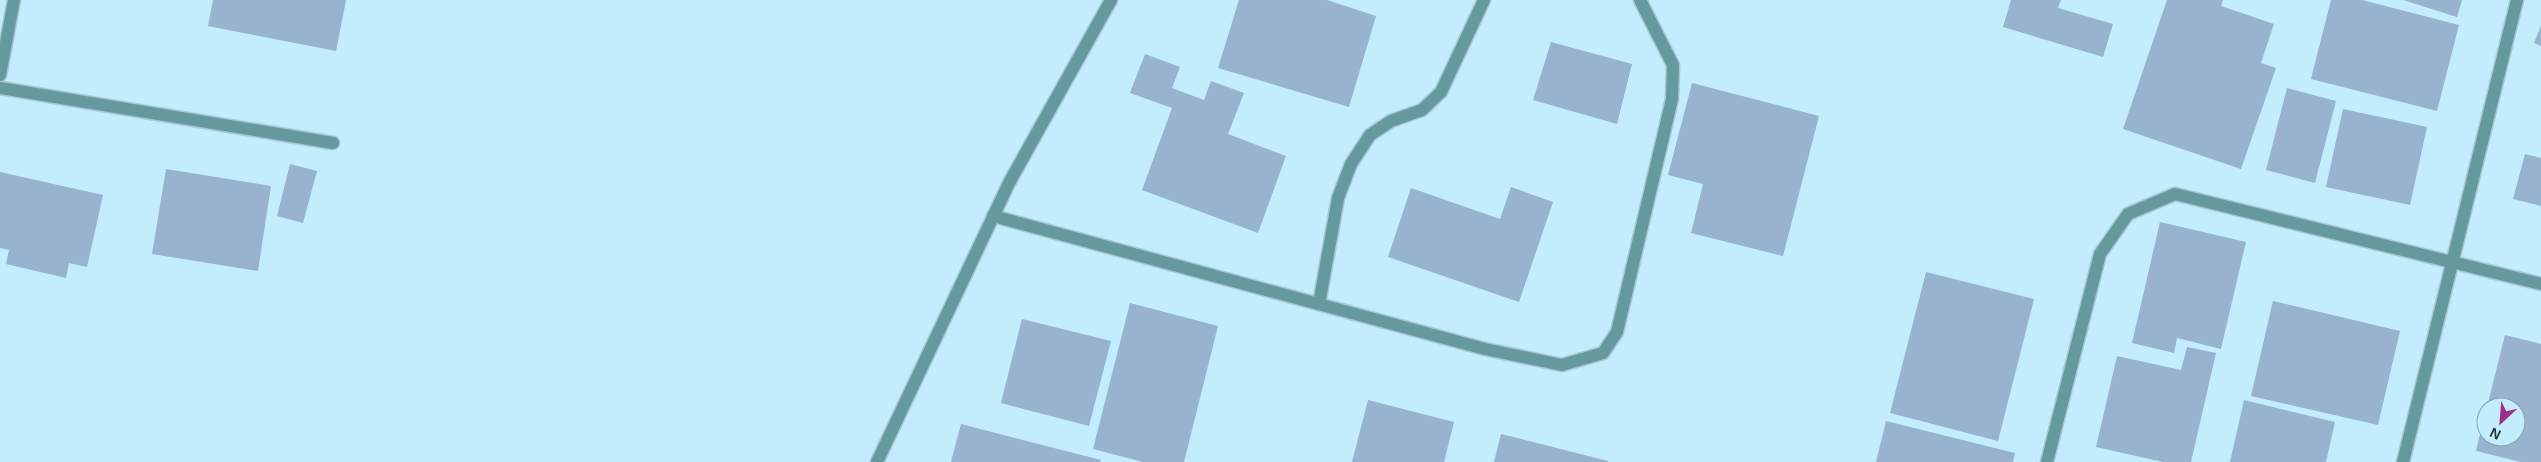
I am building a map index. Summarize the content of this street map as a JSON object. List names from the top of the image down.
{
  "north": "bottom left"
}
